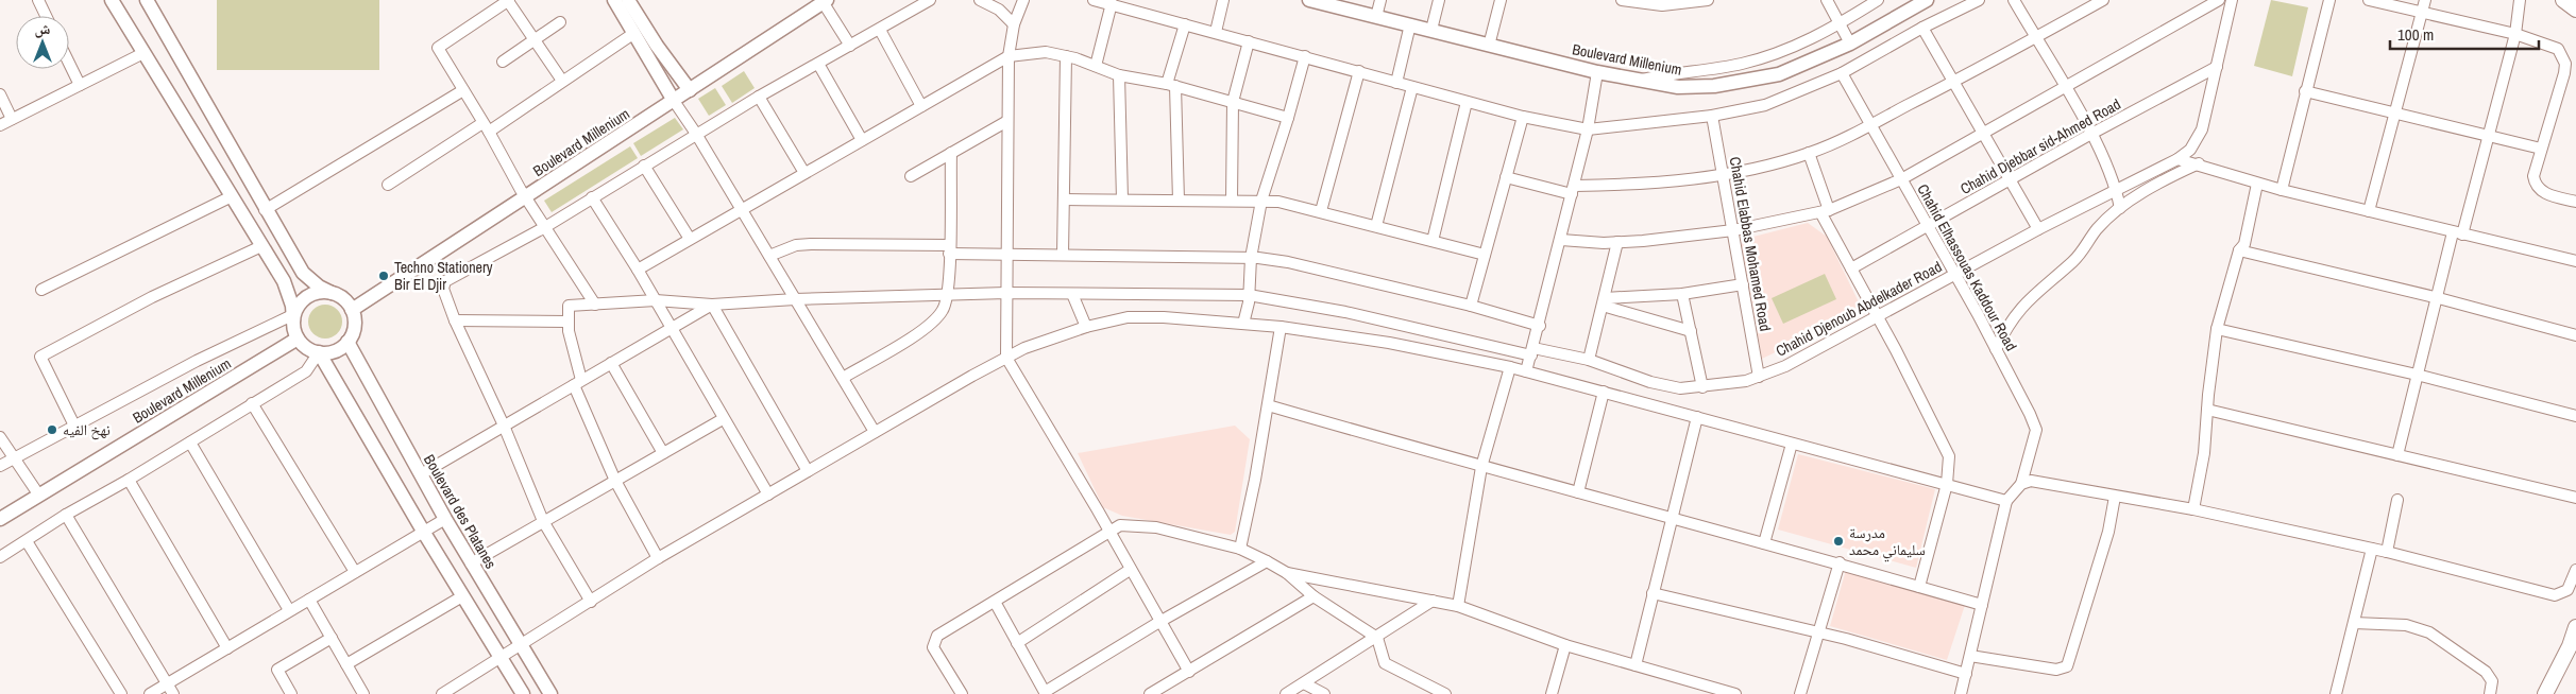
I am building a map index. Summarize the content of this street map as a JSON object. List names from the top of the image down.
{
  "streets": {
    "main road": ["Boulevard Millenium", "Boulevard des Platanes"],
    "street": [
      "Chahid Djebbar sid-Ahmed Road",
      "Chahid Elabbas Mohamed Road",
      "Chahid Elhassouas Kaddour Road",
      "Chahid Djenoub Abdelkader Road"
    ]
  },
  "crossings": [
    ["Boulevard Millenium", "Boulevard des Platanes"],
    ["Chahid Djebbar sid-Ahmed Road", "Chahid Elhassouas Kaddour Road"],
    ["Chahid Elabbas Mohamed Road", "Chahid Djenoub Abdelkader Road"],
    ["Chahid Elhassouas Kaddour Road", "Chahid Djenoub Abdelkader Road"]
  ],
  "places": ["Techno Stationery Bir El Djir", "نهخ الفيه", "مدرسة سليماني محمد"],
  "scale_bar": "100 m",
  "north": "top"
}
